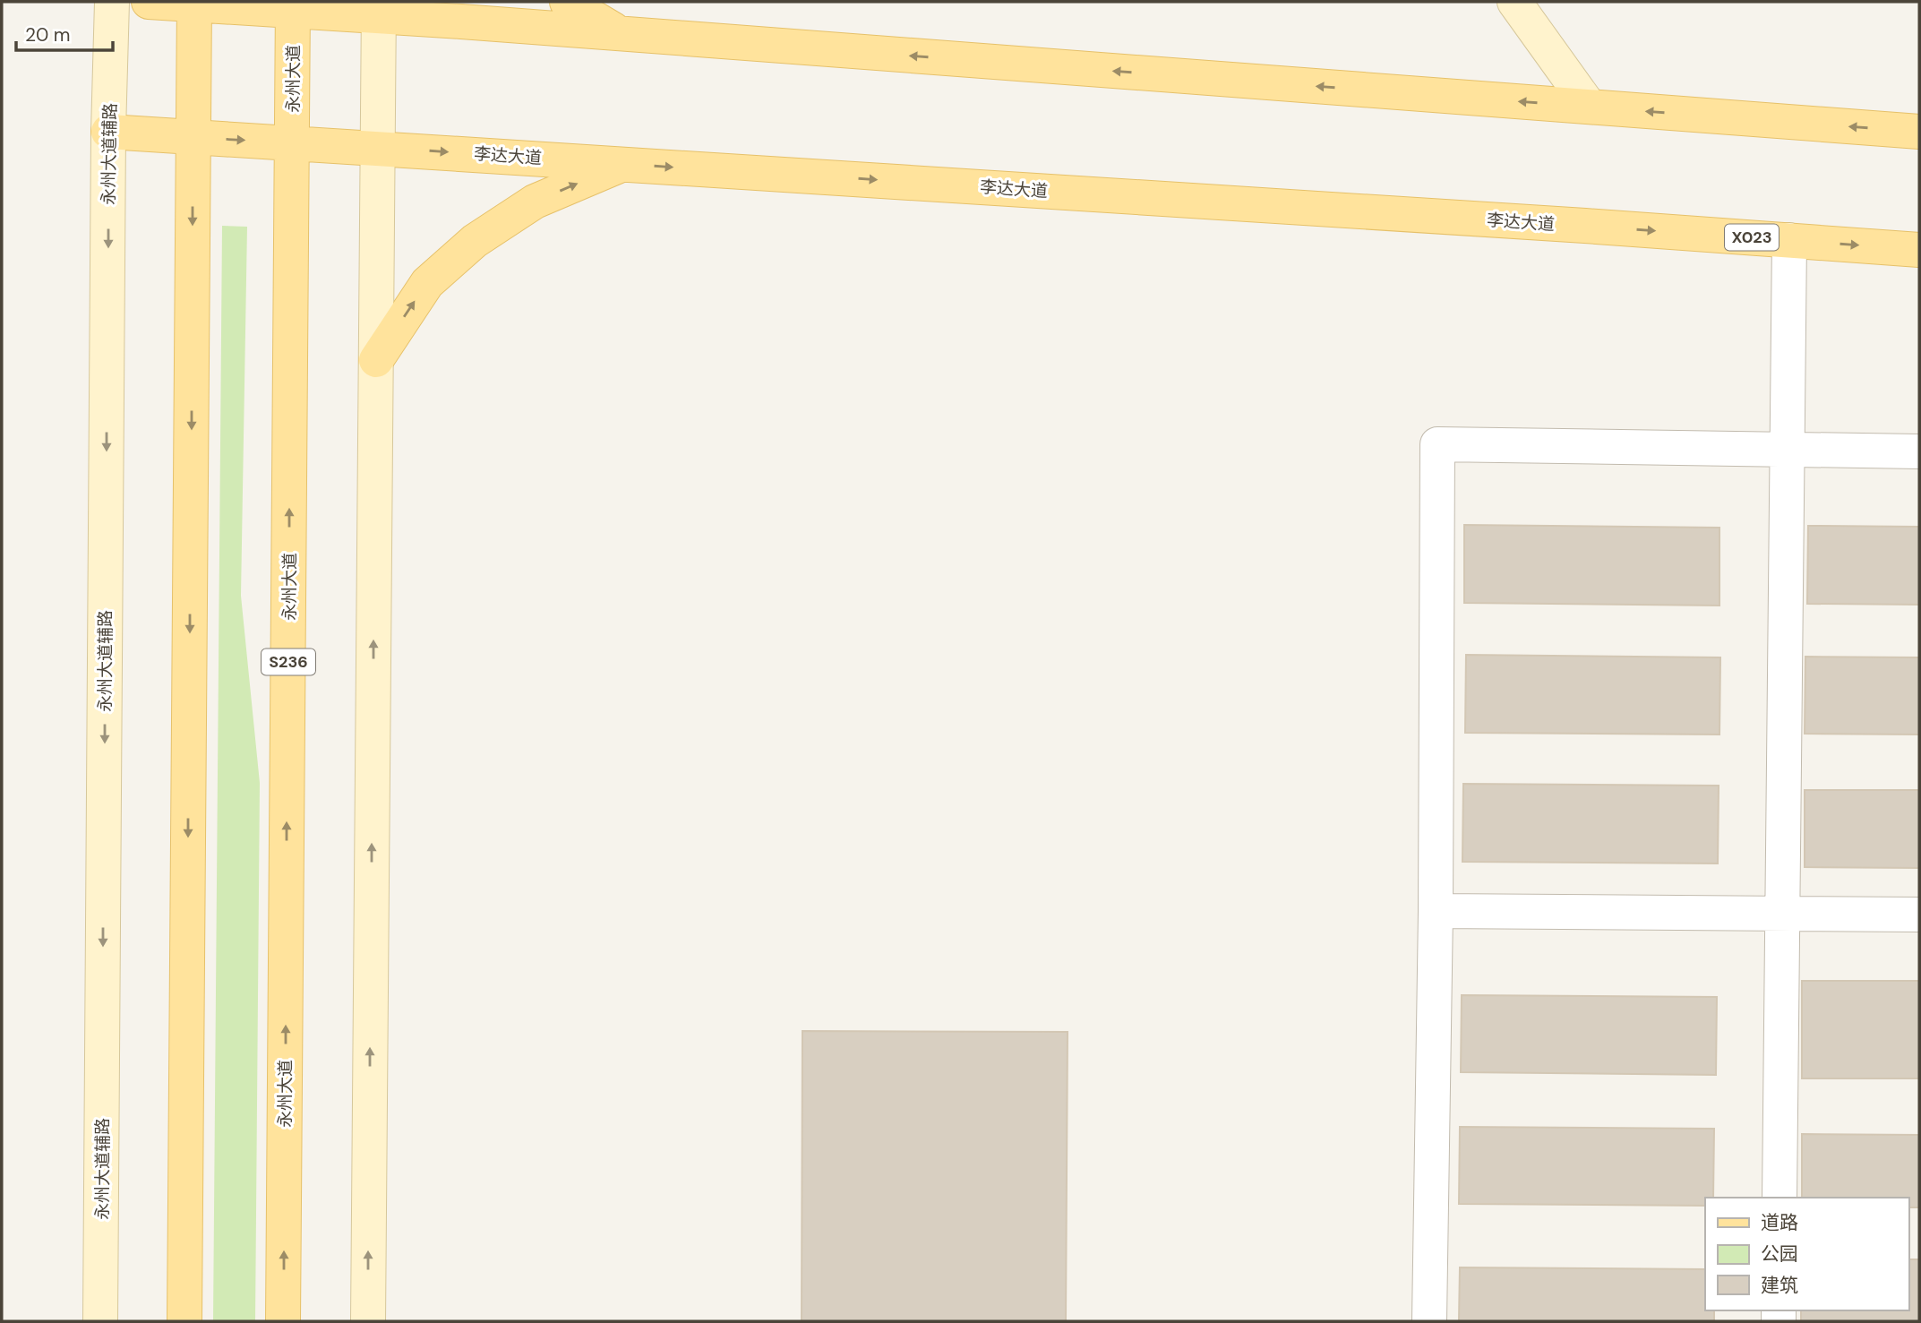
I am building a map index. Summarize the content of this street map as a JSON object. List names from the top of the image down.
{
  "streets": {
    "main road": [
      "永州大道",
      "永州大道辅路",
      "李达大道",
      "X023",
      "S236"
    ]
  },
  "crossings": [
    ["永州大道", "李达大道"],
    ["永州大道辅路", "李达大道"]
  ],
  "legend": ["道路", "公园", "建筑"],
  "scale_bar": "20 m"
}
